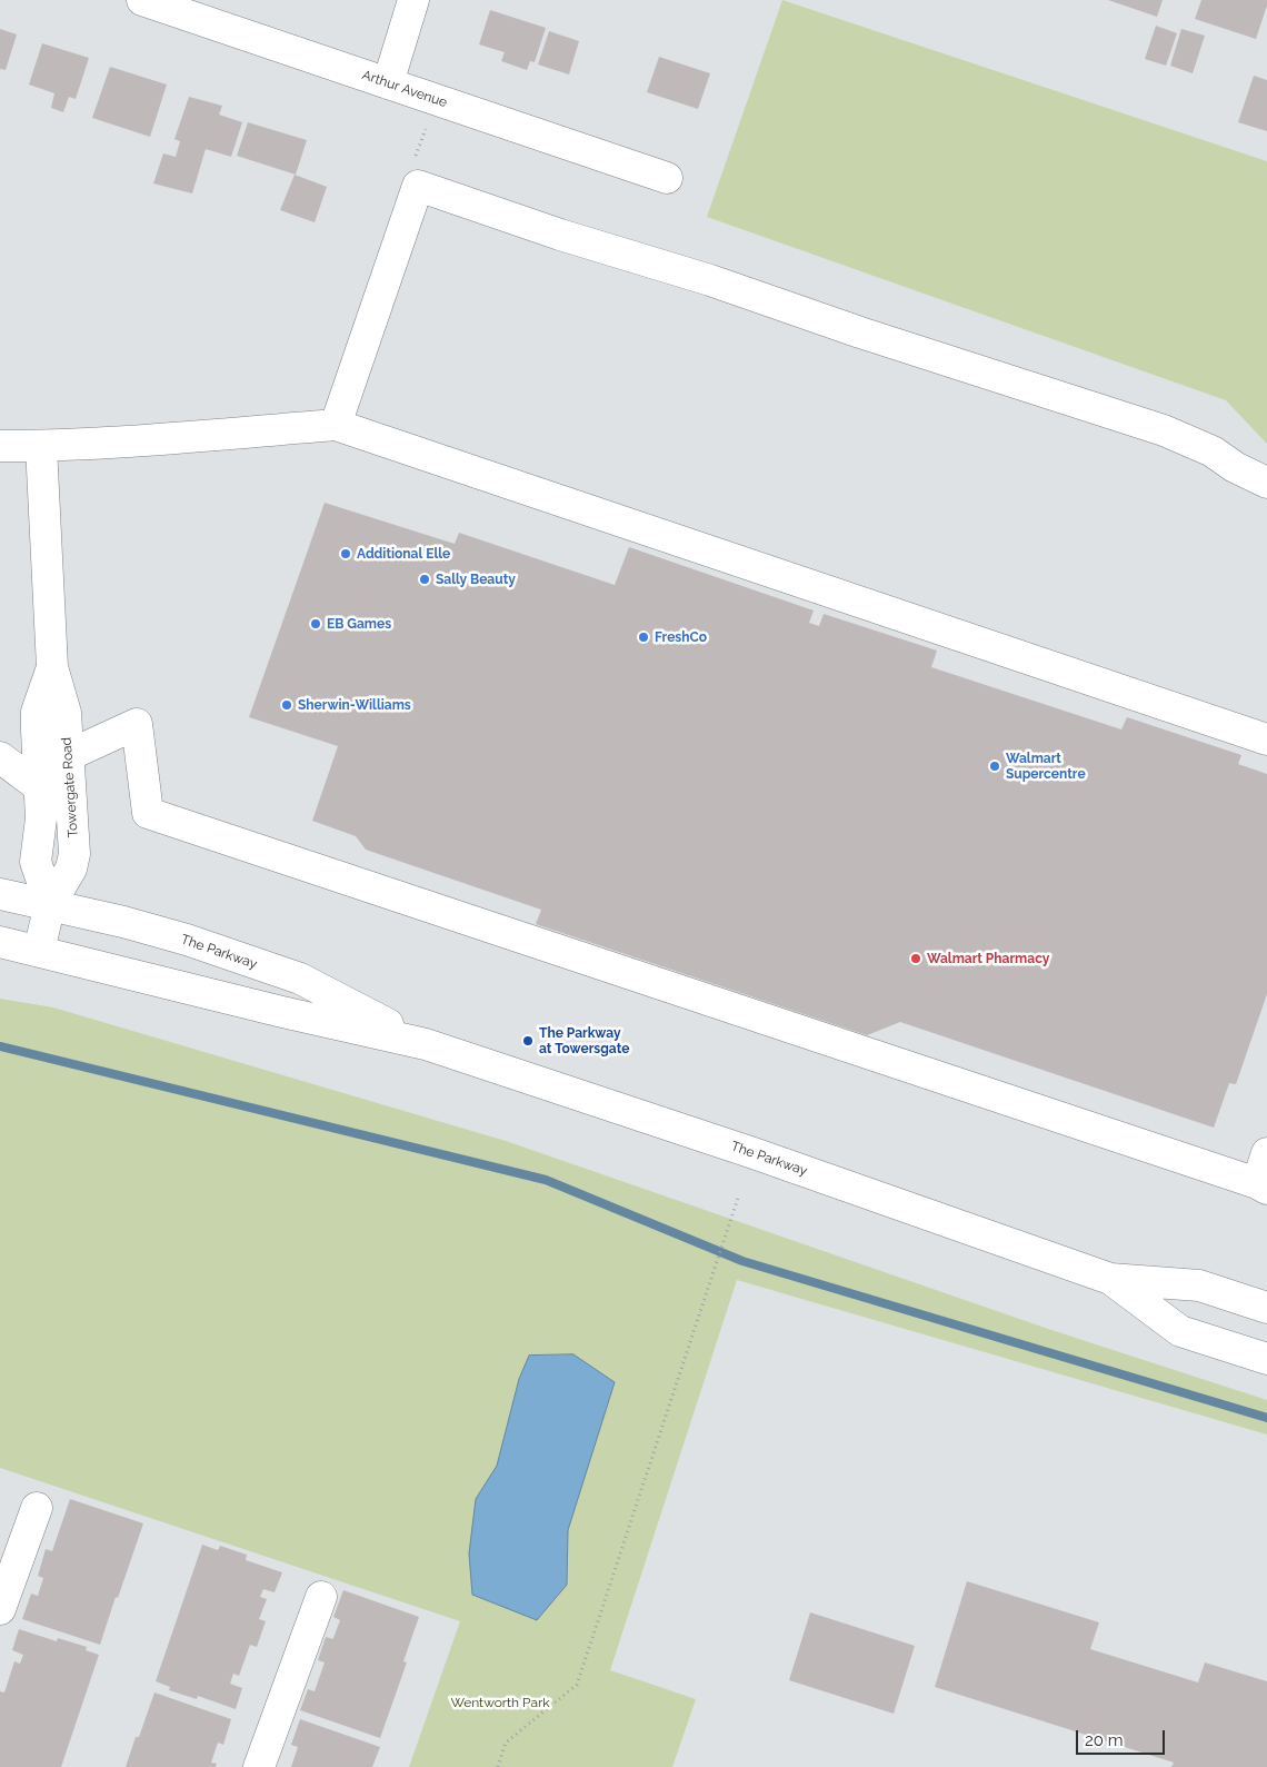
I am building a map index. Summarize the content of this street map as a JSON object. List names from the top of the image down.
{
  "streets": {
    "main road": ["Arthur Avenue", "Towergate Road", "The Parkway"]
  },
  "crossings": [
    ["Towergate Road", "The Parkway"]
  ],
  "parks": ["Wentworth Park"],
  "places": [
    "Additional Elle",
    "Sally Beauty",
    "EB Games",
    "FreshCo",
    "Sherwin-Williams",
    "Walmart Supercentre",
    "Walmart Pharmacy",
    "The Parkway at Towersgate"
  ],
  "scale_bar": "20 m"
}
